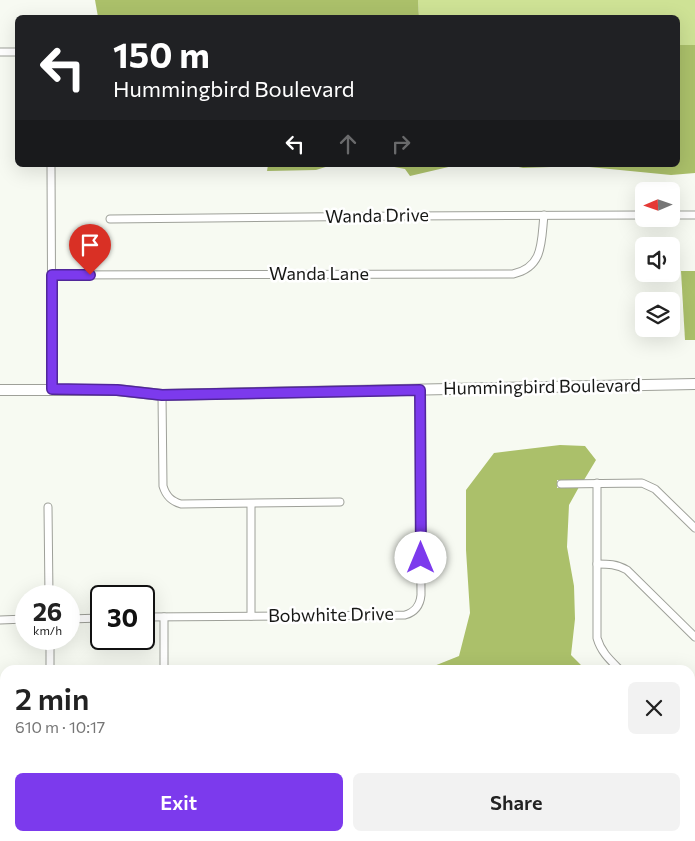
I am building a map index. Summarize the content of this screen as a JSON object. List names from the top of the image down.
{
  "streets": {
    "street": [
      "Wanda Drive",
      "Wanda Lane",
      "Hummingbird Boulevard",
      "Bobwhite Drive"
    ]
  },
  "crossings": [
    ["Wanda Drive", "Wanda Lane"],
    ["Hummingbird Boulevard", "Bobwhite Drive"]
  ],
  "north": "left",
  "page": {
    "turn": ["150 m", "Hummingbird Boulevard"],
    "speed": "26 km/h",
    "limit": "30",
    "heading": ["2 min", "610 m · 10:17"],
    "buttons": ["Exit", "Share"]
  }
}
